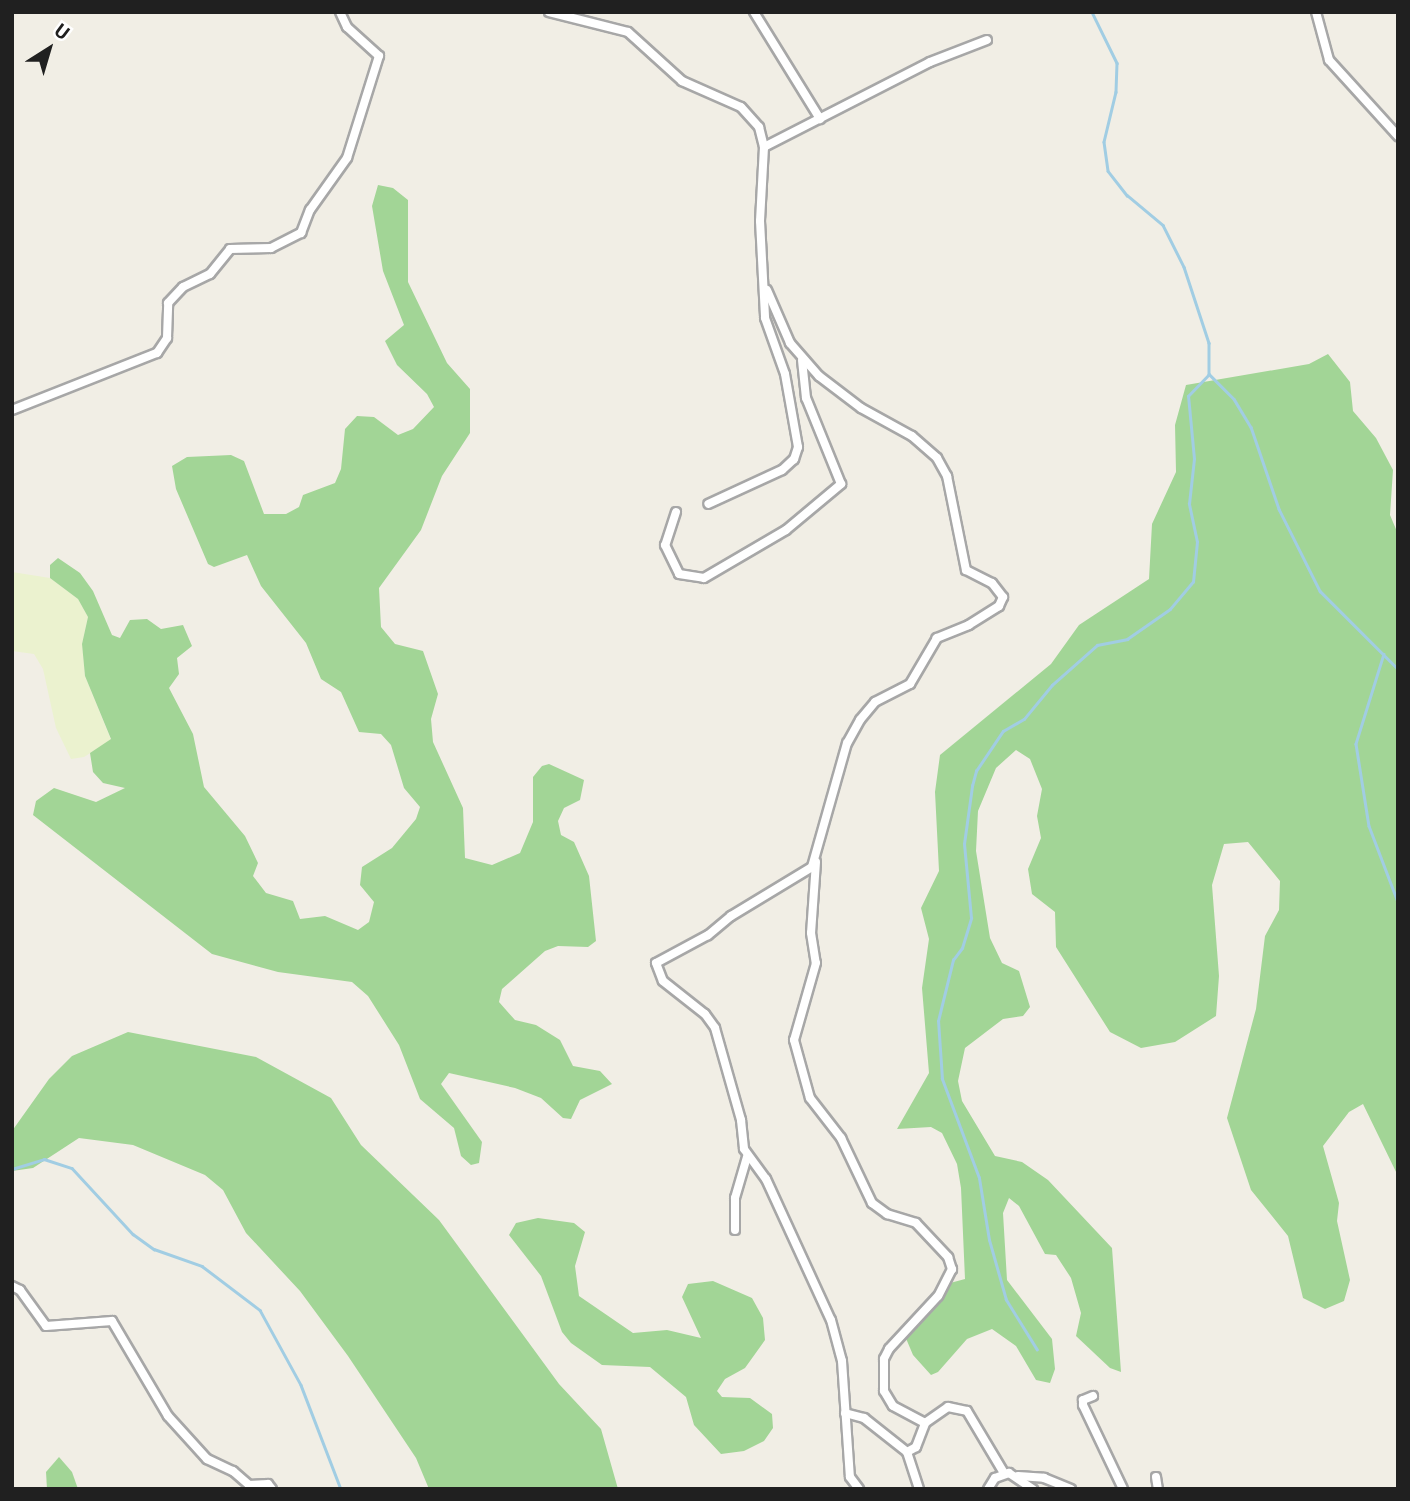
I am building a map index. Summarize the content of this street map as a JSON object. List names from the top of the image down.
{
  "north": "top right"
}
